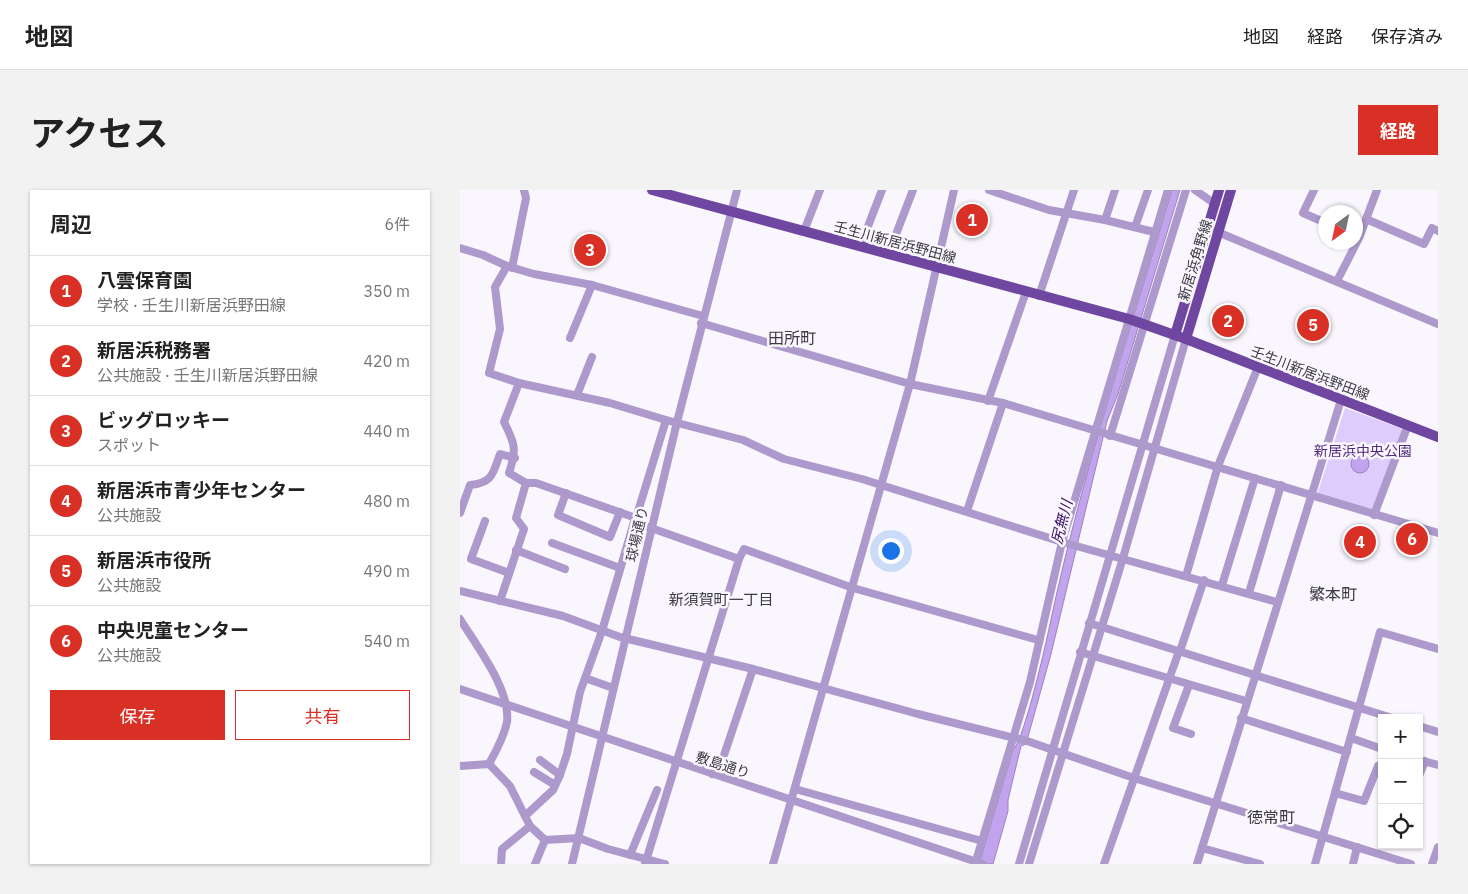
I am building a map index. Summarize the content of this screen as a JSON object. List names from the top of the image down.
{
  "streets": {
    "main road": ["壬生川新居浜野田線", "新居浜角野線"],
    "street": ["球場通り", "敷島通り"]
  },
  "crossings": [
    ["壬生川新居浜野田線", "新居浜角野線"],
    ["壬生川新居浜野田線", "球場通り"],
    ["球場通り", "敷島通り"]
  ],
  "districts": [
    "田所町",
    "繁本町",
    "新須賀町一丁目",
    "徳常町"
  ],
  "water": ["尻無川"],
  "parks": ["新居浜中央公園"],
  "north": "bottom left",
  "page": {
    "header": "地図",
    "nav": ["地図", "経路", "保存済み"],
    "title": "アクセス",
    "buttons": [
      "経路",
      ["保存", "共有"]
    ],
    "heading": ["周辺", "6件"],
    "pins": [
      "1",
      "3",
      "2",
      "5",
      "6",
      "4"
    ],
    "list": [
      {
        "mark": "1",
        "name": "八雲保育園",
        "note": "学校 · 壬生川新居浜野田線",
        "value": "350 m"
      },
      {
        "mark": "2",
        "name": "新居浜税務署",
        "note": "公共施設 · 壬生川新居浜野田線",
        "value": "420 m"
      },
      {
        "mark": "3",
        "name": "ビッグロッキー",
        "note": "スポット",
        "value": "440 m"
      },
      {
        "mark": "4",
        "name": "新居浜市青少年センター",
        "note": "公共施設",
        "value": "480 m"
      },
      {
        "mark": "5",
        "name": "新居浜市役所",
        "note": "公共施設",
        "value": "490 m"
      },
      {
        "mark": "6",
        "name": "中央児童センター",
        "note": "公共施設",
        "value": "540 m"
      }
    ],
    "map_buttons": ["+", "−"]
  }
}
